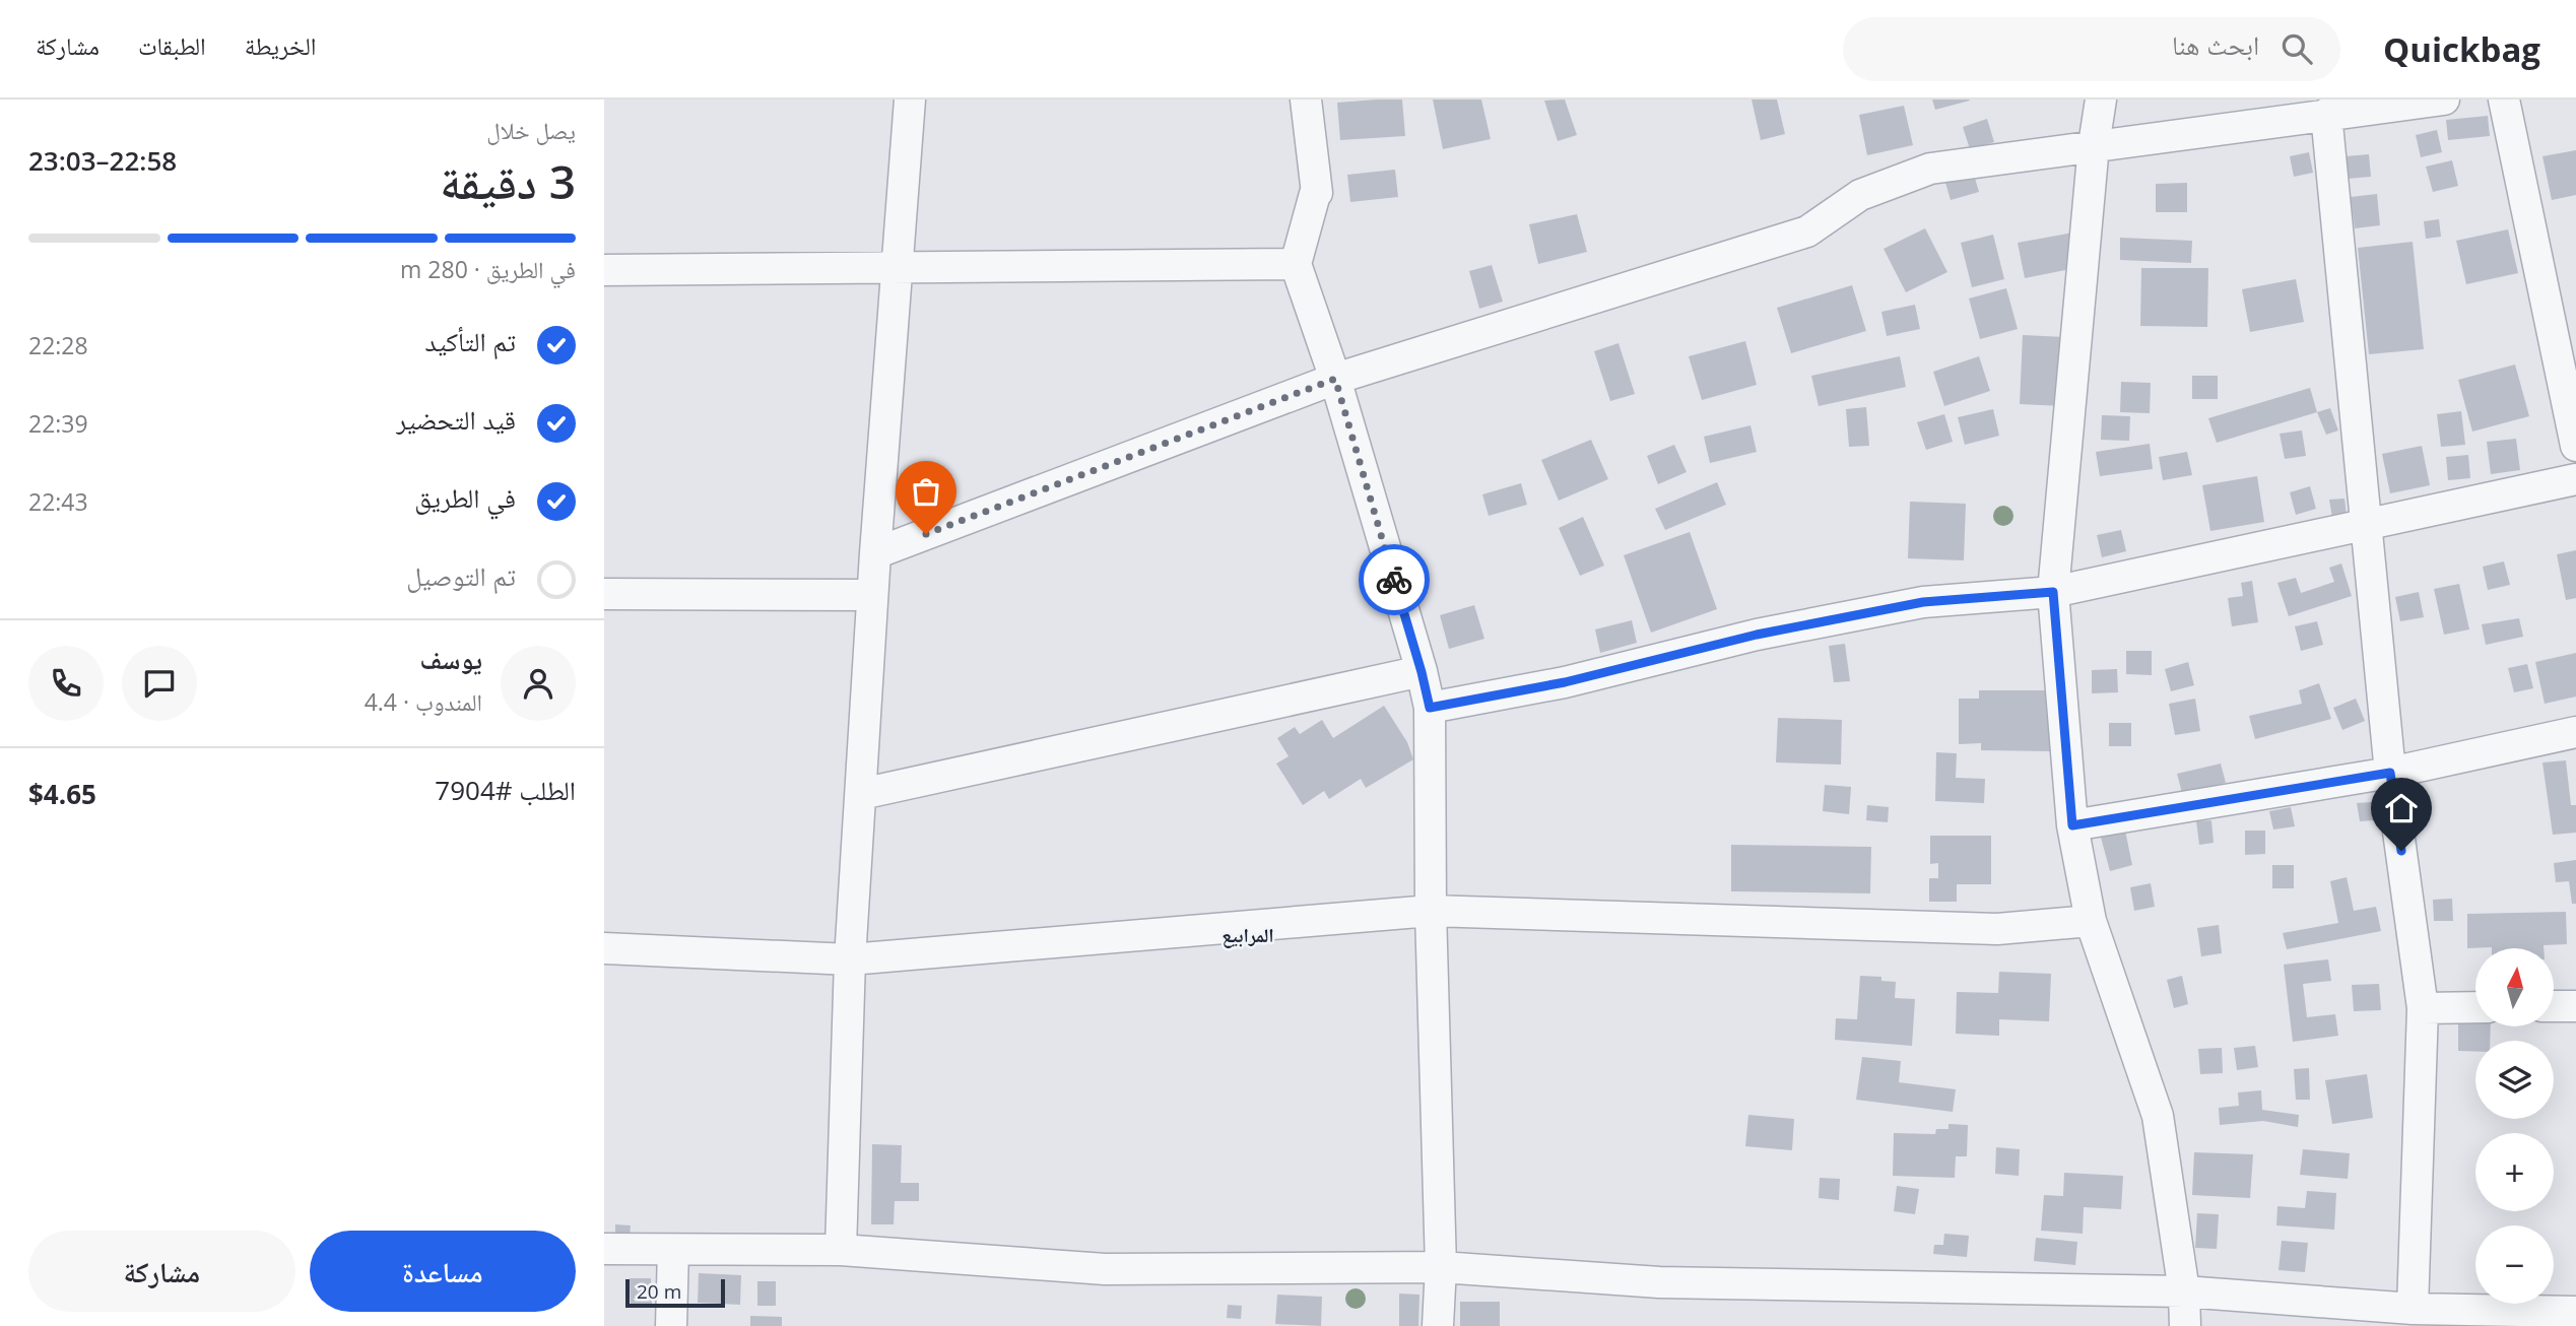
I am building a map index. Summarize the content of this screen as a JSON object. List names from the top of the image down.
{
  "districts": ["المرابيع"],
  "scale_bar": "20 m",
  "north": "top",
  "page": {
    "header": "Quickbag",
    "search": "ابحث هنا",
    "nav": ["الخريطة", "الطبقات", "مشاركة"],
    "heading": ["3 دقيقة", "يصل خلال", "22:58–23:03"],
    "panel": [
      "يوسف",
      "المندوب · 4.4",
      "الطلب #7904",
      "$4.65"
    ],
    "bar": "في الطريق · 280 m",
    "list": [
      ["تم التأكيد", "22:28"],
      ["قيد التحضير", "22:39"],
      ["في الطريق", "22:43"],
      "تم التوصيل"
    ],
    "map_buttons": ["+", "−"],
    "buttons": ["مساعدة", "مشاركة"],
    "scale": "20 m"
  }
}
